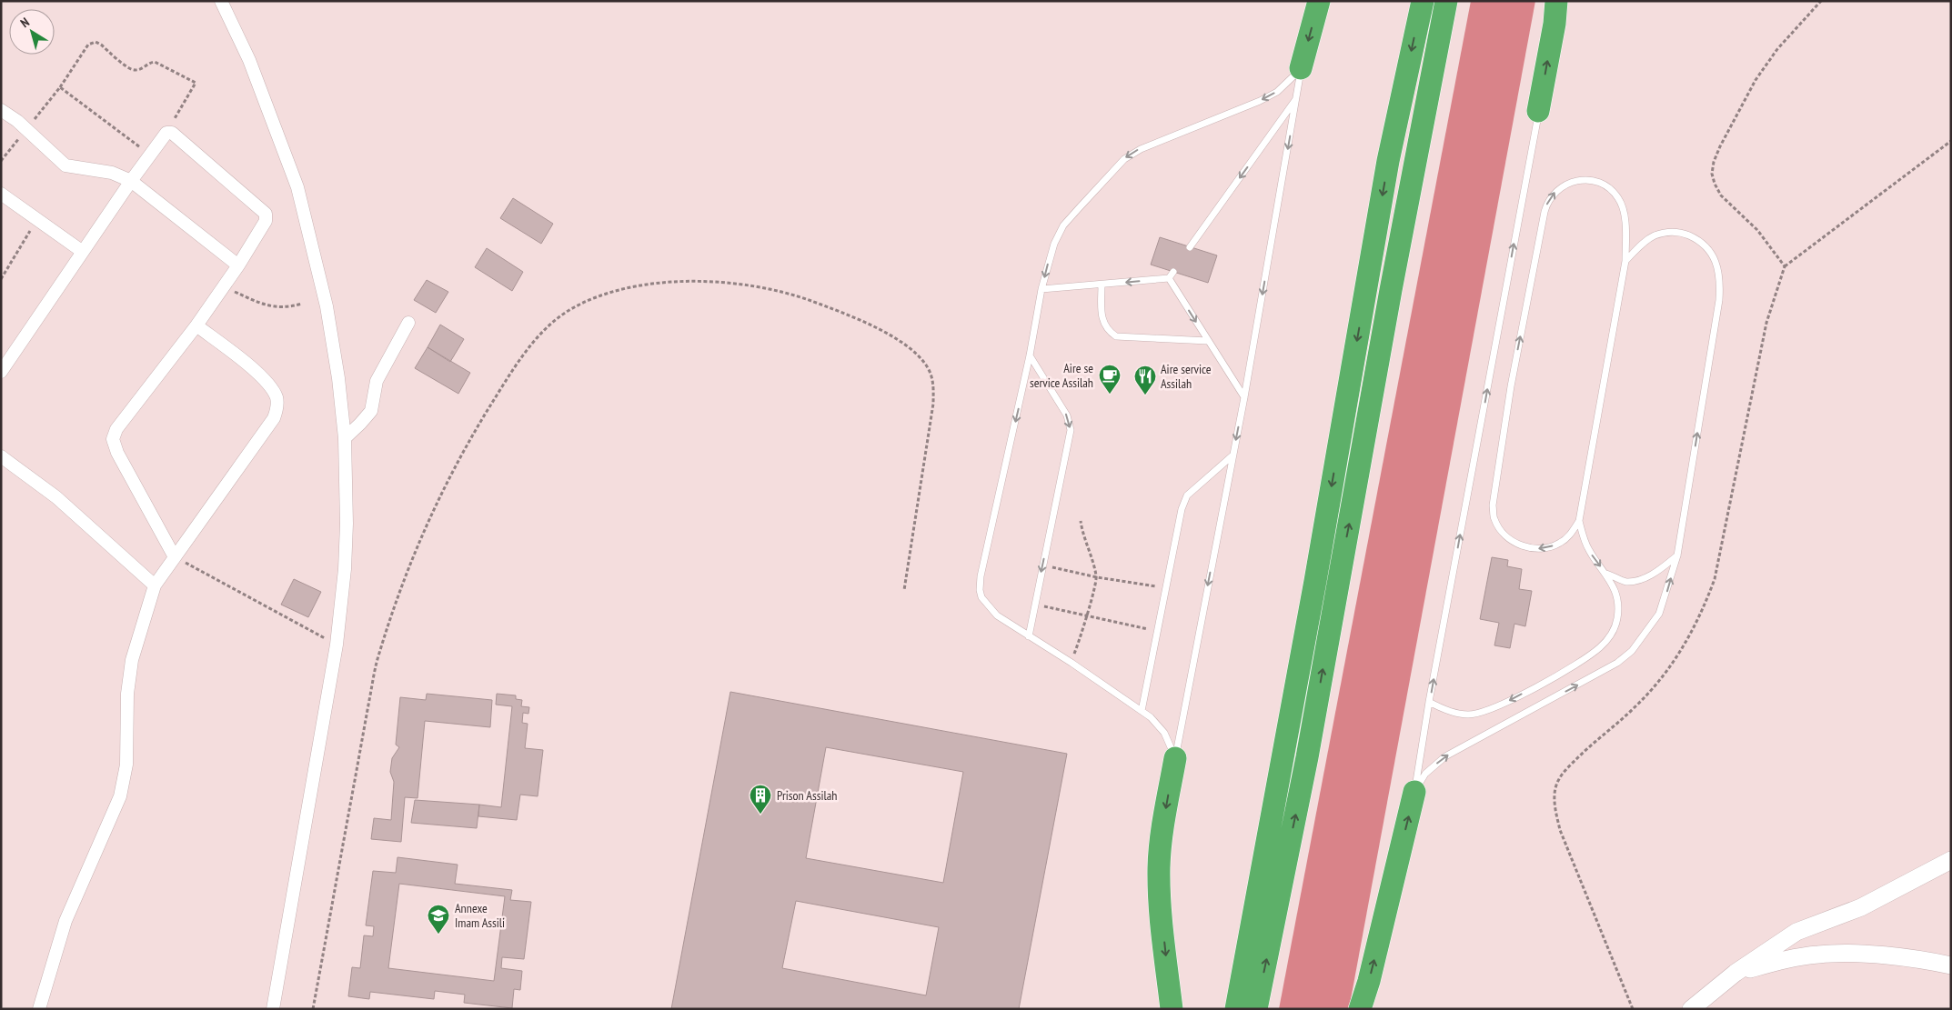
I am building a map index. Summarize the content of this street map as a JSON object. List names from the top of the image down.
{
  "places": {
    "cafe": ["Aire se service Assilah"],
    "restaurant": ["Aire service Assilah"],
    "building": ["Prison Assilah"],
    "school or university": ["Annexe Imam Assili"]
  },
  "north": "top left"
}
